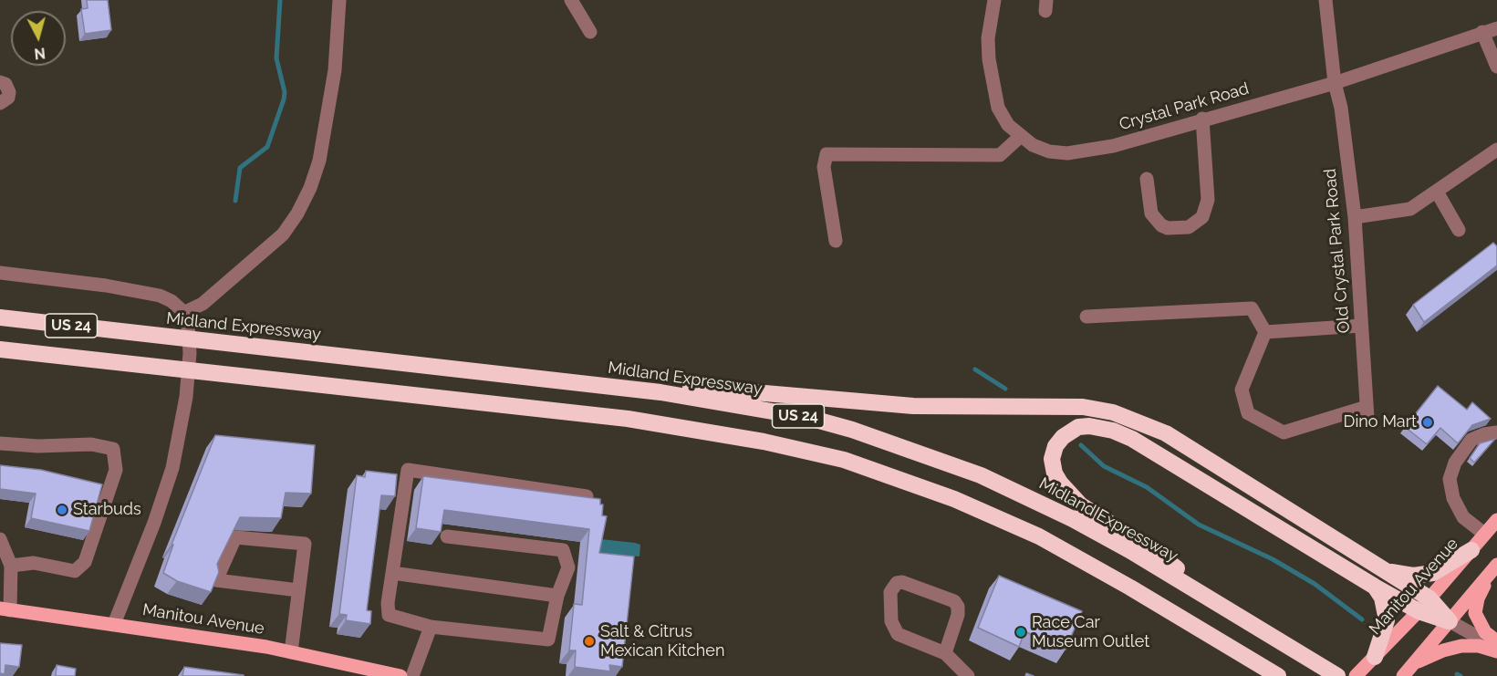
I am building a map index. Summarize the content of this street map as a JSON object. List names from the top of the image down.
{
  "streets": {
    "highway": ["US 24", "Midland Expressway"],
    "main road": ["Manitou Avenue"],
    "street": ["Crystal Park Road", "Old Crystal Park Road"]
  },
  "crossings": [
    ["Crystal Park Road", "Old Crystal Park Road"]
  ],
  "places": [
    "Dino Mart",
    "Starbuds",
    "Race Car Museum Outlet",
    "Salt & Citrus Mexican Kitchen"
  ],
  "north": "bottom"
}
